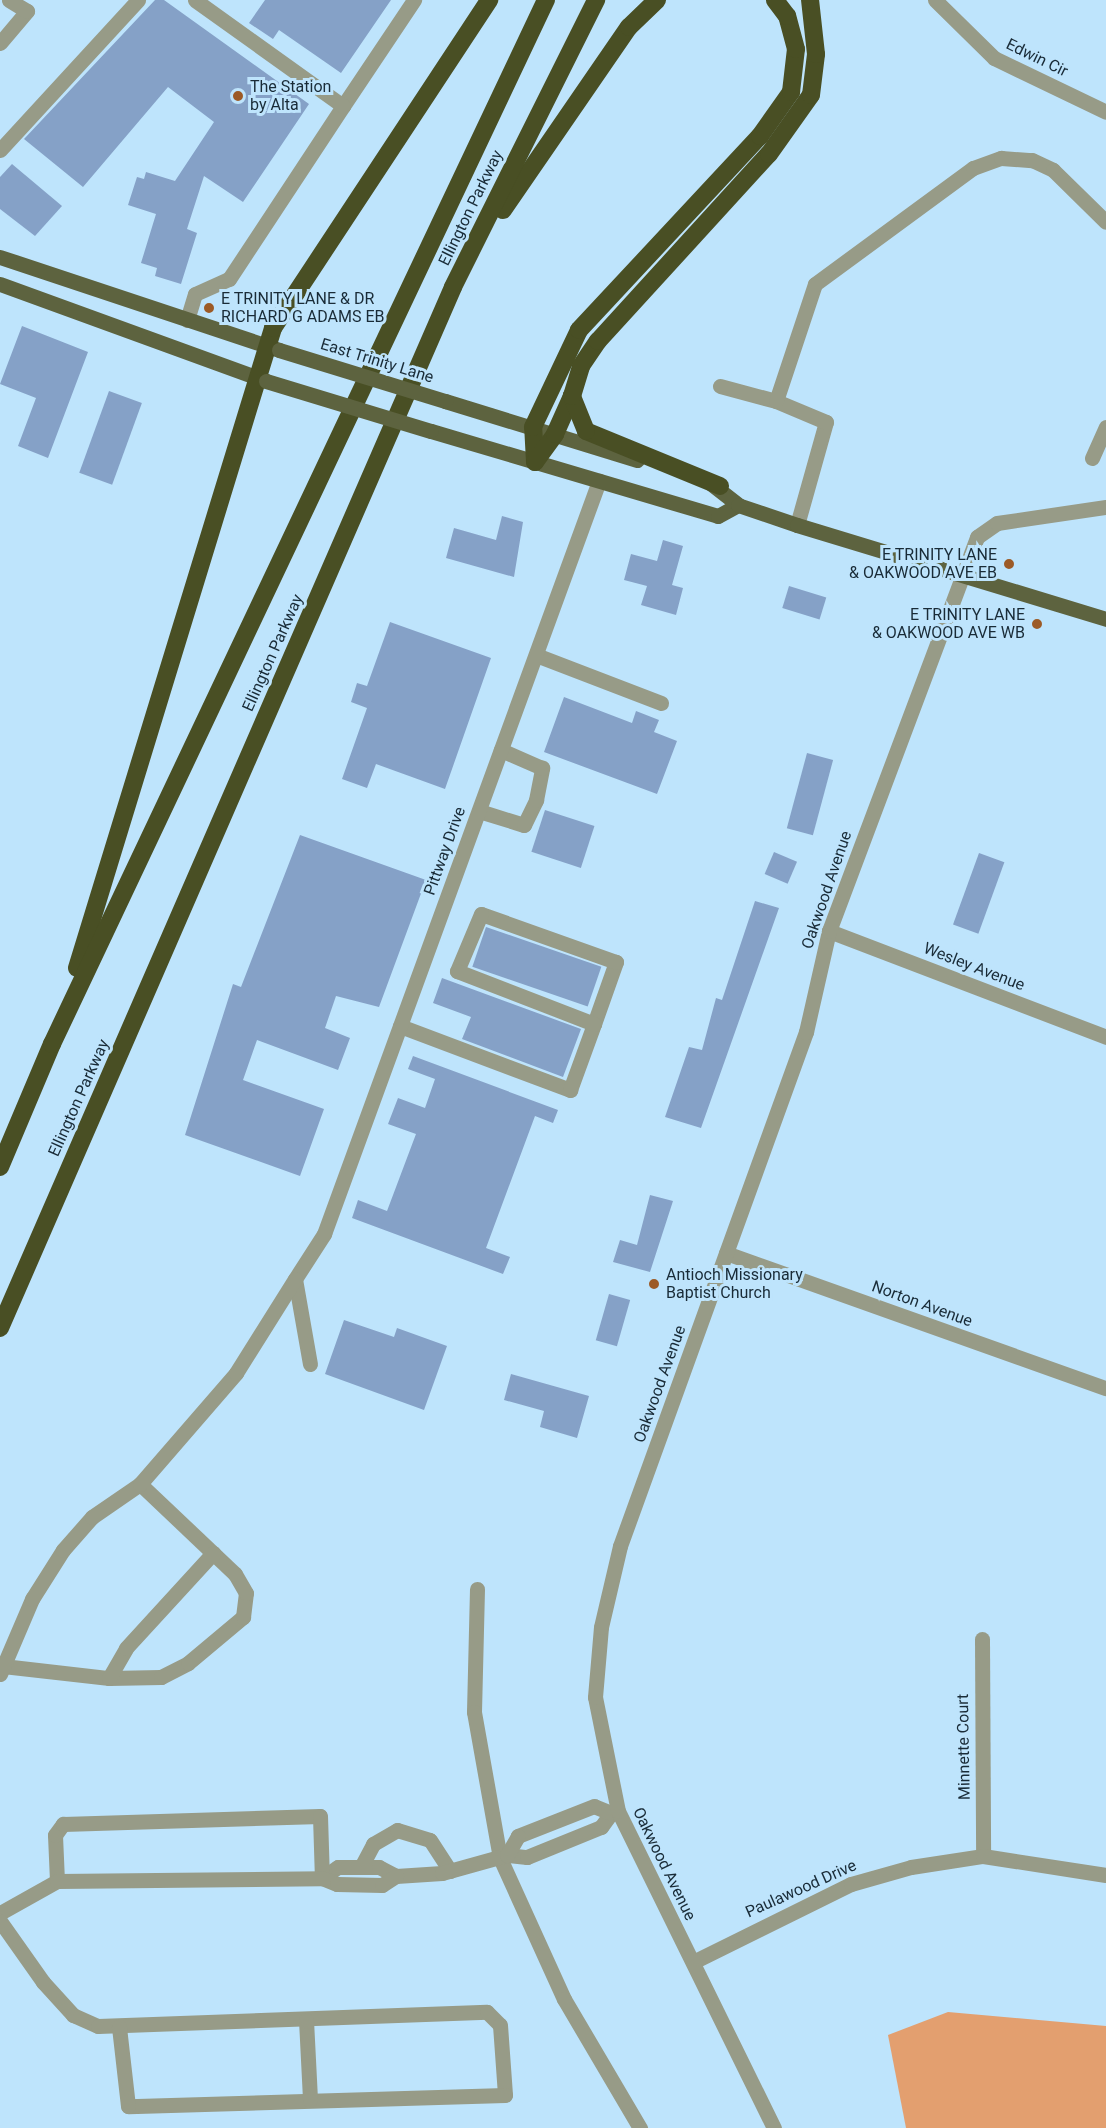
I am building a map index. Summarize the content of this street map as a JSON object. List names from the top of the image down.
{
  "streets": {
    "highway": ["Ellington Parkway"],
    "main road": ["East Trinity Lane"],
    "street": [
      "Edwin Cir",
      "Pittway Drive",
      "Oakwood Avenue",
      "Wesley Avenue",
      "Norton Avenue",
      "Minnette Court",
      "Paulawood Drive"
    ]
  },
  "crossings": [
    ["East Trinity Lane", "Oakwood Avenue"],
    ["Oakwood Avenue", "Wesley Avenue"],
    ["Oakwood Avenue", "Norton Avenue"],
    ["Oakwood Avenue", "Paulawood Drive"],
    ["Minnette Court", "Paulawood Drive"]
  ],
  "places": [
    "The Station by Alta",
    "E TRINITY LANE & DR RICHARD G ADAMS EB",
    "E TRINITY LANE & OAKWOOD AVE EB",
    "E TRINITY LANE & OAKWOOD AVE WB",
    "Antioch Missionary Baptist Church"
  ]
}
